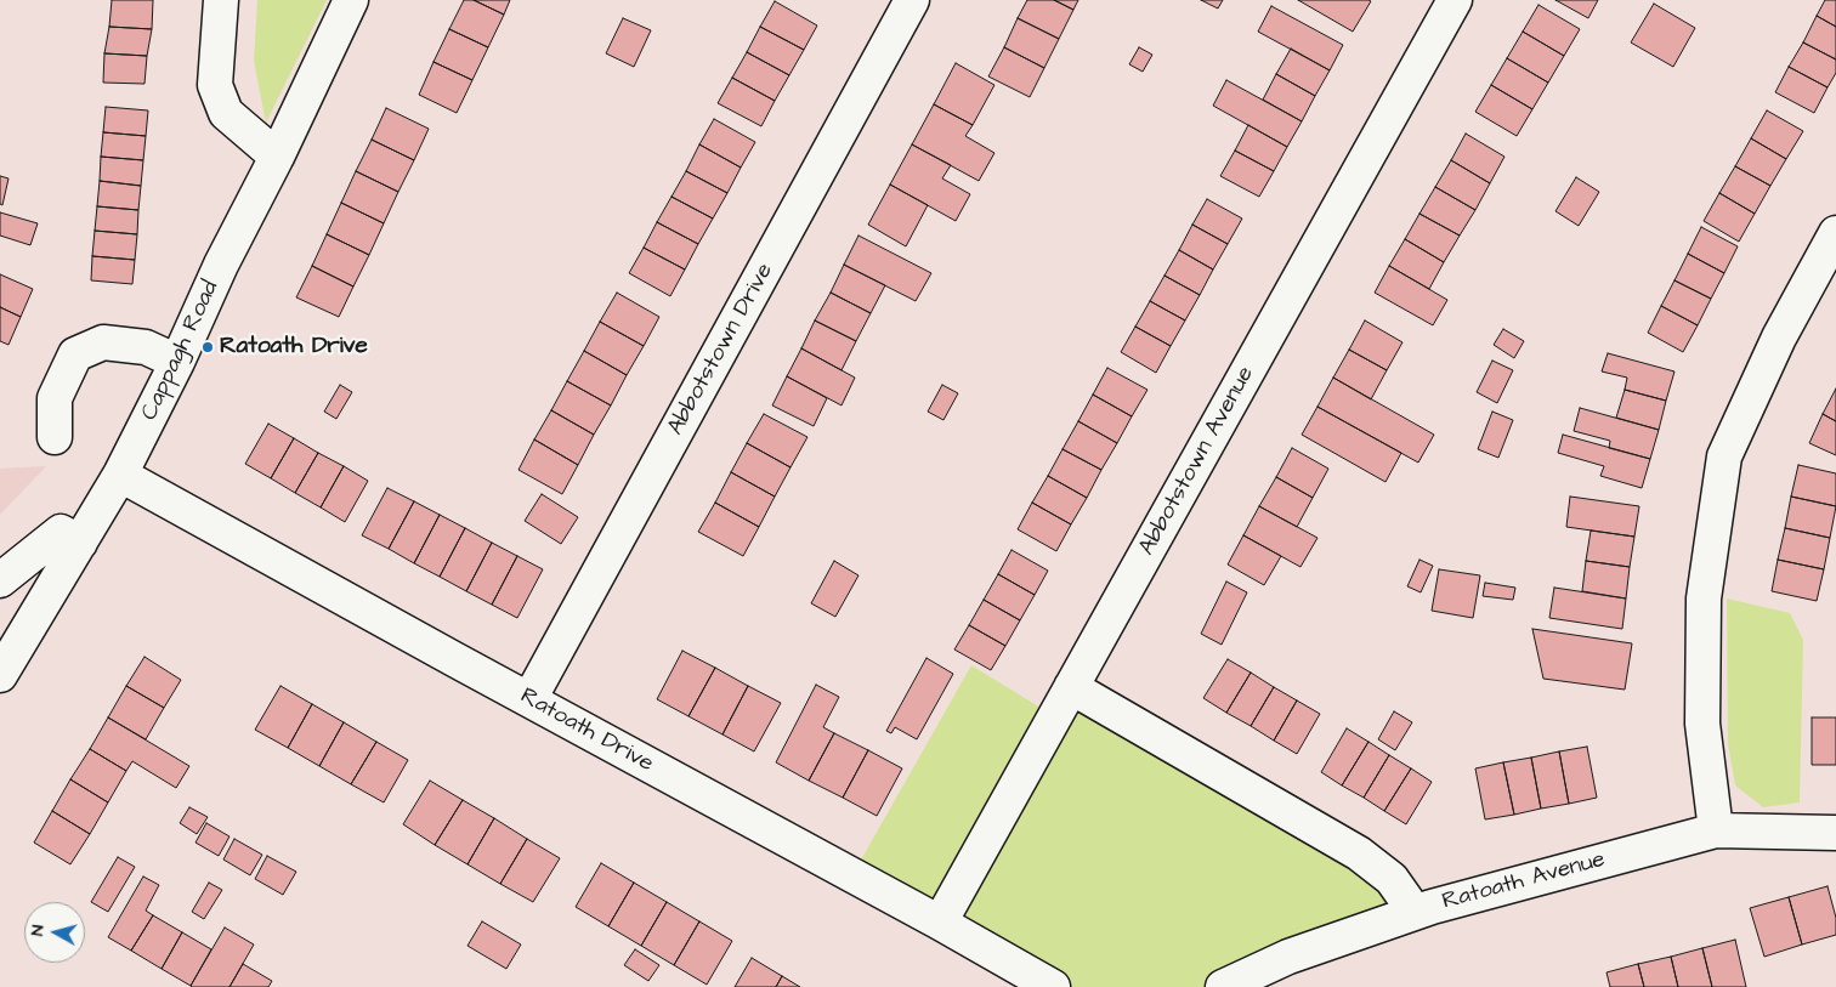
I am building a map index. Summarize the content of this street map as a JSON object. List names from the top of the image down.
{
  "streets": {
    "street": [
      "Abbotstown Drive",
      "Cappagh Road",
      "Abbotstown Avenue",
      "Ratoath Drive",
      "Ratoath Avenue"
    ]
  },
  "crossings": [
    ["Abbotstown Drive", "Ratoath Drive"],
    ["Cappagh Road", "Ratoath Drive"],
    ["Abbotstown Avenue", "Ratoath Drive"]
  ],
  "places": ["Ratoath Drive"],
  "north": "left"
}
